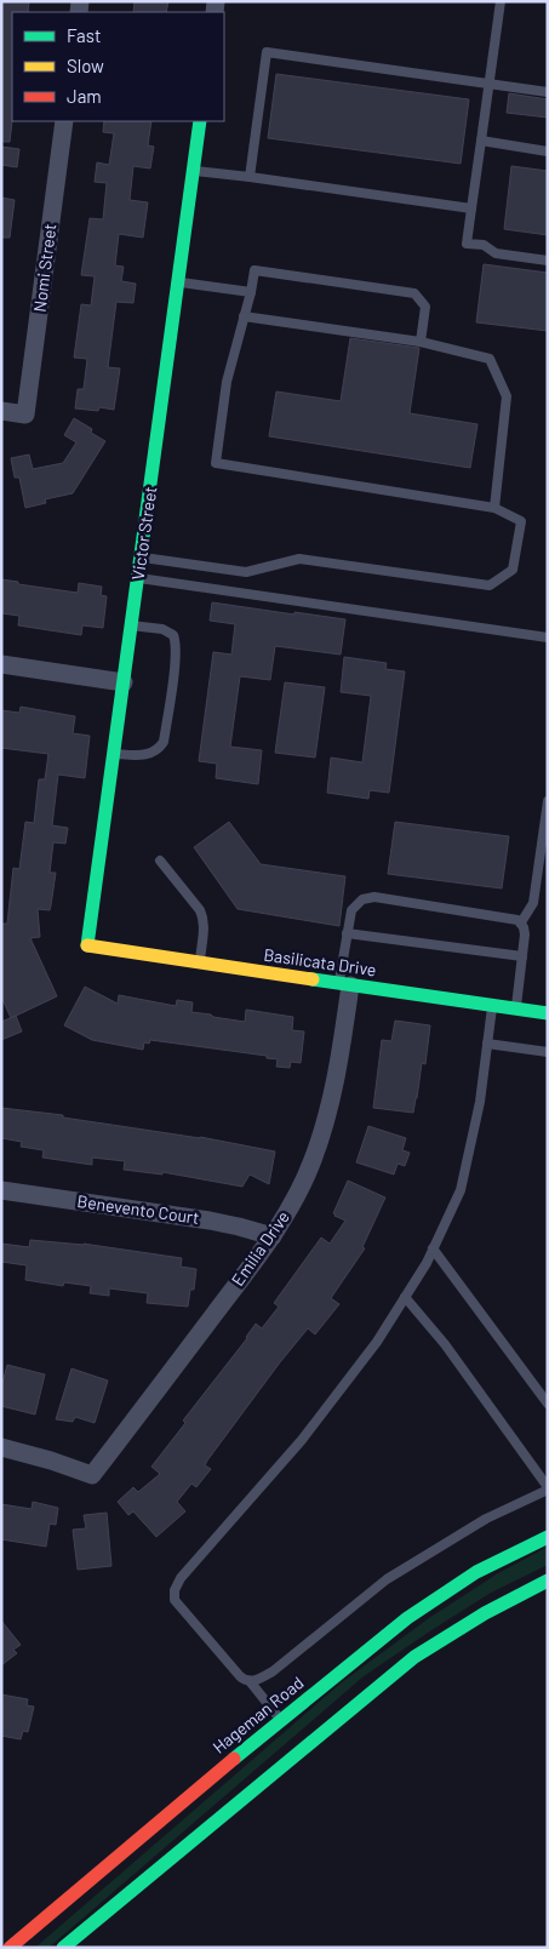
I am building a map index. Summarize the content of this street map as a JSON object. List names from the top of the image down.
{
  "streets": {
    "street": [
      "Nomi Street",
      "Victor Street",
      "Basilicata Drive",
      "Benevento Court",
      "Emilia Drive",
      "Hageman Road"
    ]
  },
  "crossings": [
    ["Victor Street", "Basilicata Drive"],
    ["Basilicata Drive", "Emilia Drive"],
    ["Benevento Court", "Emilia Drive"]
  ],
  "legend": ["Fast", "Slow", "Jam"]
}
